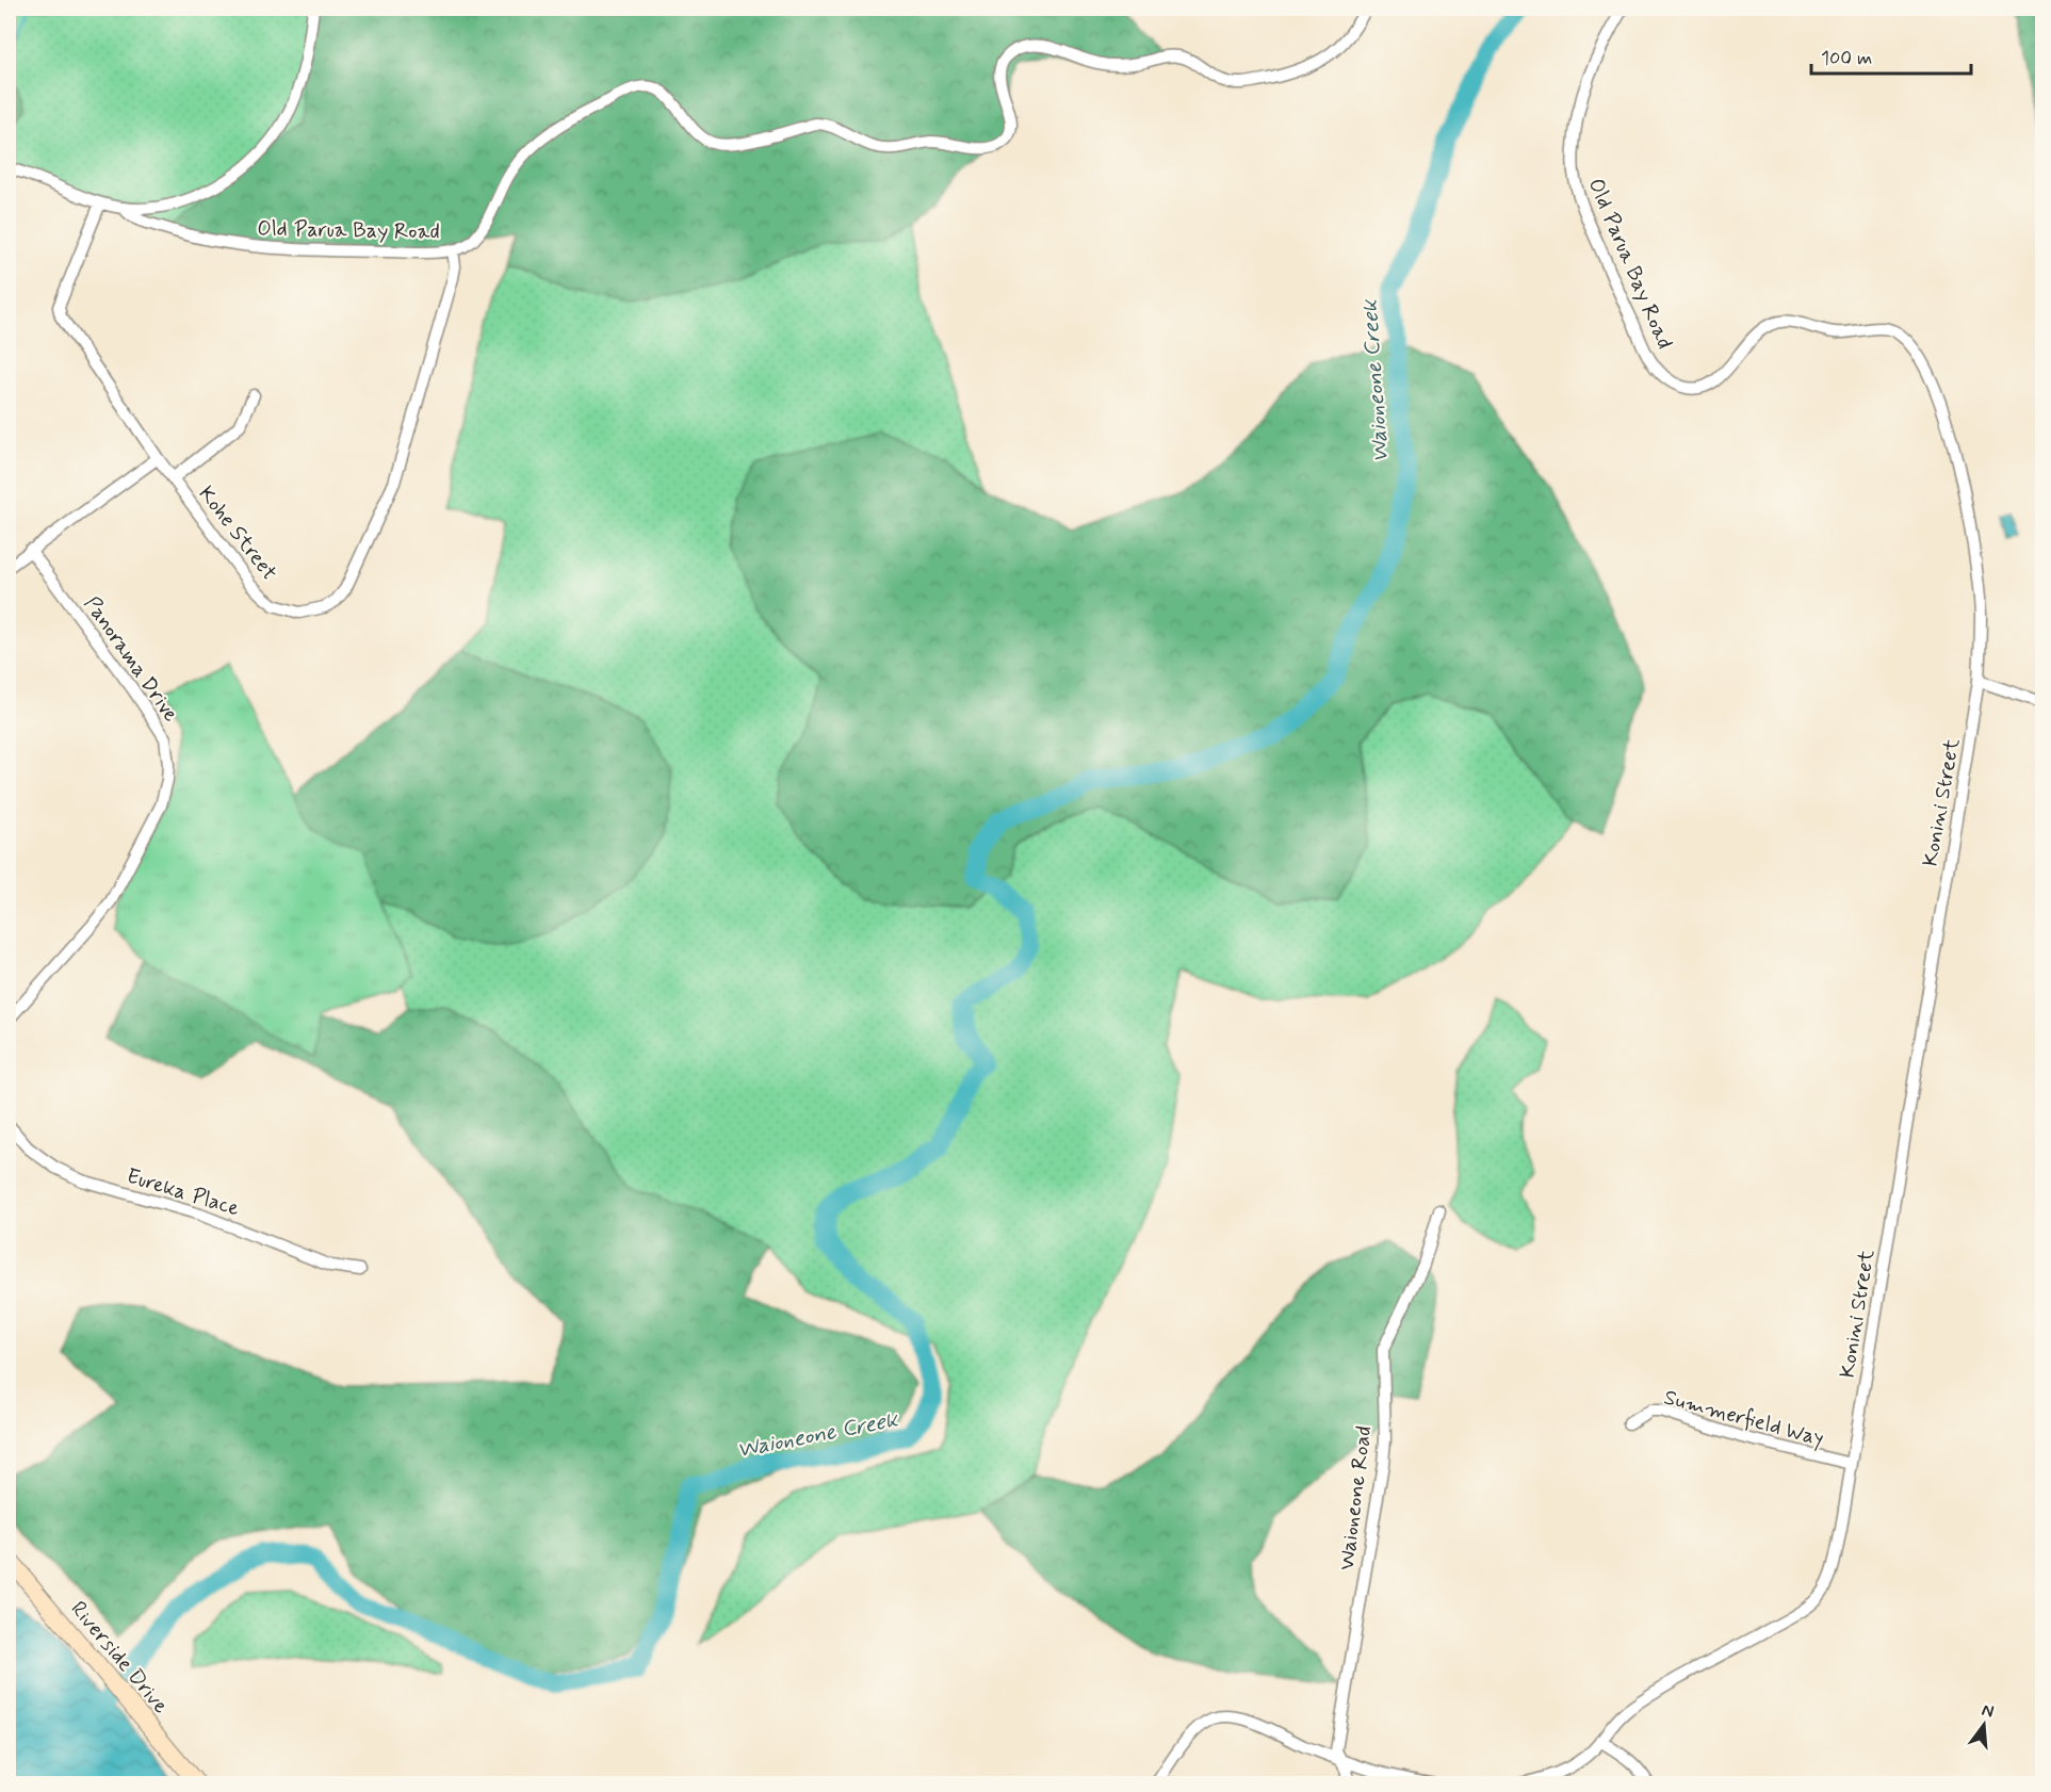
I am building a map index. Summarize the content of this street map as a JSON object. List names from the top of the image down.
{
  "streets": {
    "main road": ["Riverside Drive"],
    "street": [
      "Old Parua Bay Road",
      "Kohe Street",
      "Panorama Drive",
      "Konini Street",
      "Eureka Place",
      "Summerfield Way",
      "Waioneone Road"
    ]
  },
  "crossings": [
    ["Old Parua Bay Road", "Kohe Street"],
    ["Old Parua Bay Road", "Konini Street"],
    ["Konini Street", "Summerfield Way"]
  ],
  "water": ["Waioneone Creek"],
  "scale_bar": "100 m",
  "north": "top"
}
